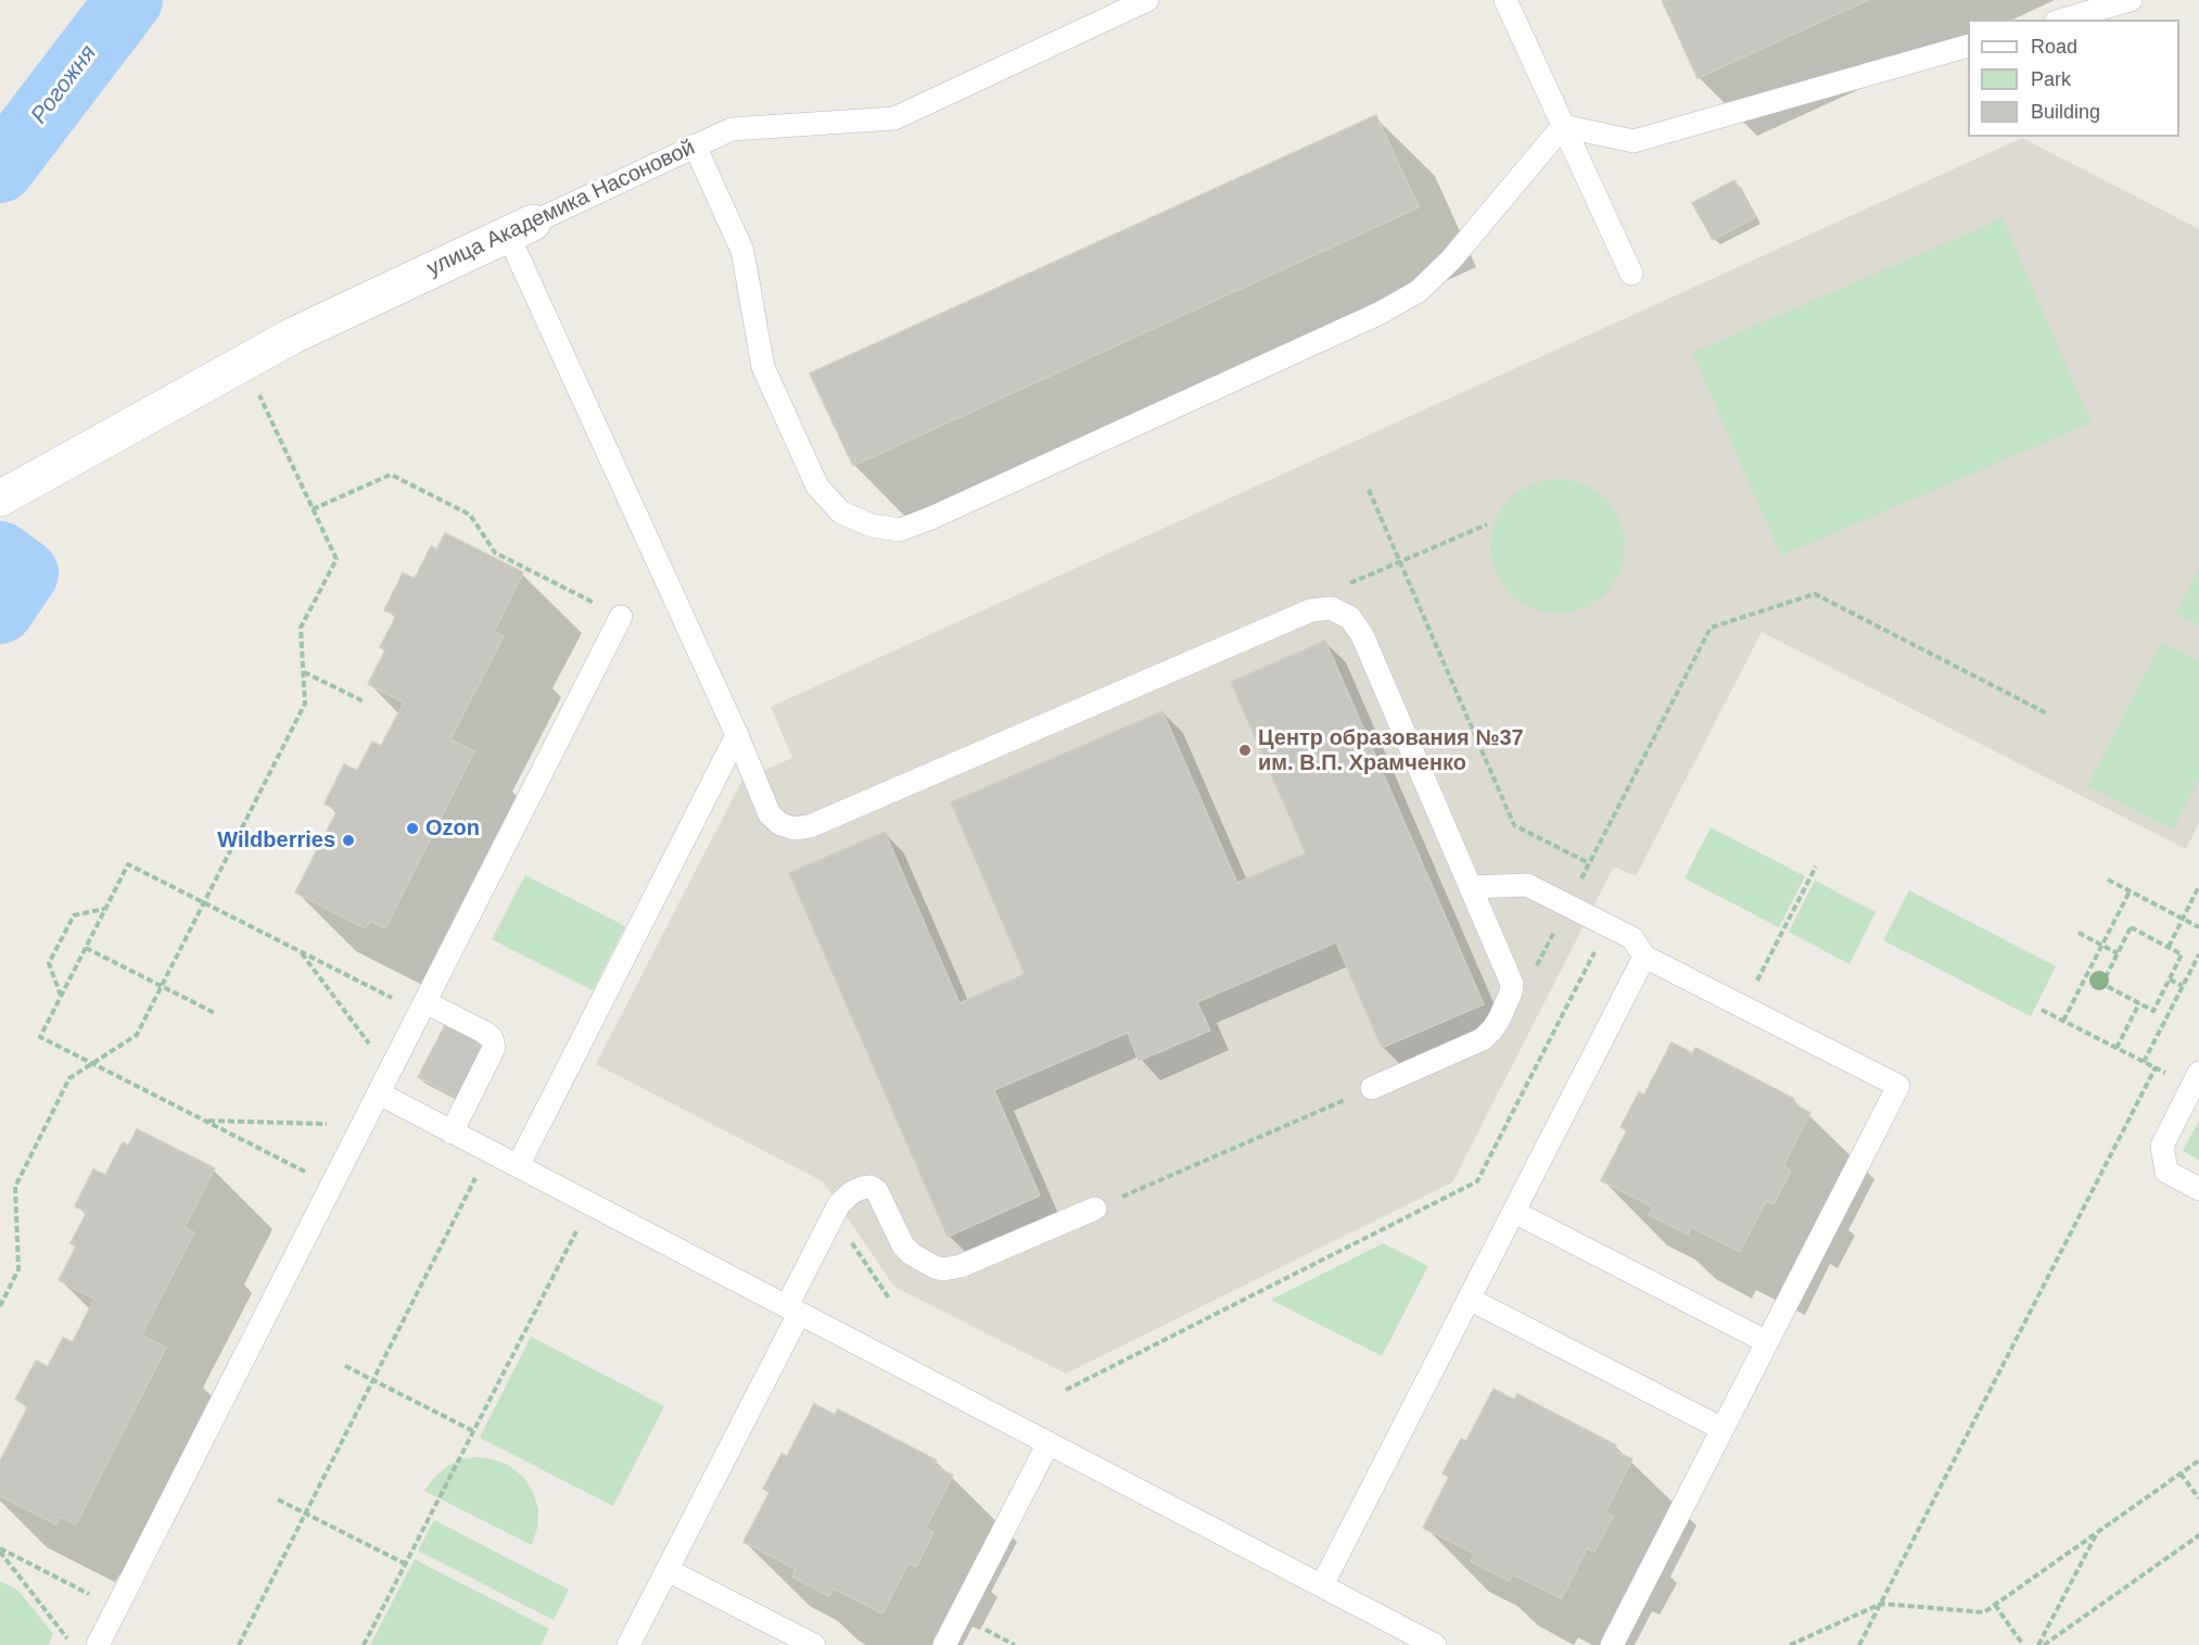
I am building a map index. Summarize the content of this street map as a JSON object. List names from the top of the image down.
{
  "streets": {
    "street": ["улица Академика Насоновой"]
  },
  "water": ["Рогожня"],
  "places": ["Центр образования №37 им. В.П. Храмченко", "Ozon", "Wildberries"],
  "legend": ["Road", "Park", "Building"]
}
